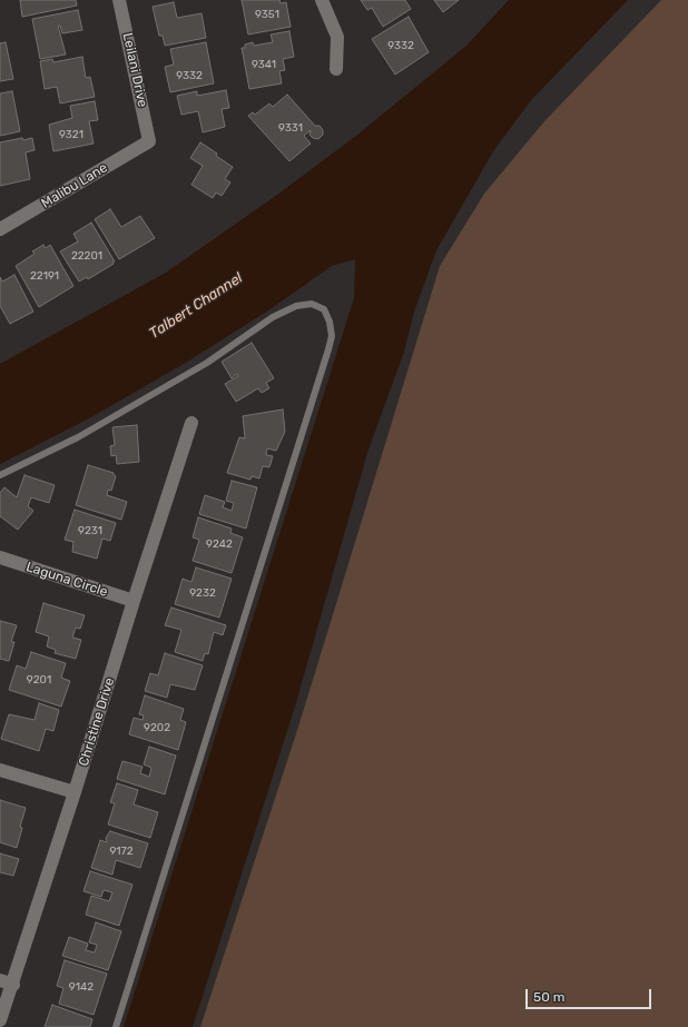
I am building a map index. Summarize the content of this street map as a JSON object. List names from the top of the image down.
{
  "streets": {
    "street": [
      "Leilani Drive",
      "Malibu Lane",
      "Laguna Circle",
      "Christine Drive"
    ]
  },
  "crossings": [
    ["Leilani Drive", "Malibu Lane"],
    ["Laguna Circle", "Christine Drive"]
  ],
  "water": ["Talbert Channel"],
  "house_numbers": [
    "9351",
    "9332",
    "9341",
    "9332",
    "9331",
    "9321",
    "22201",
    "22191",
    "9231",
    "9242",
    "9232",
    "9201",
    "9202",
    "9172",
    "9142"
  ],
  "scale_bar": "50 m"
}
